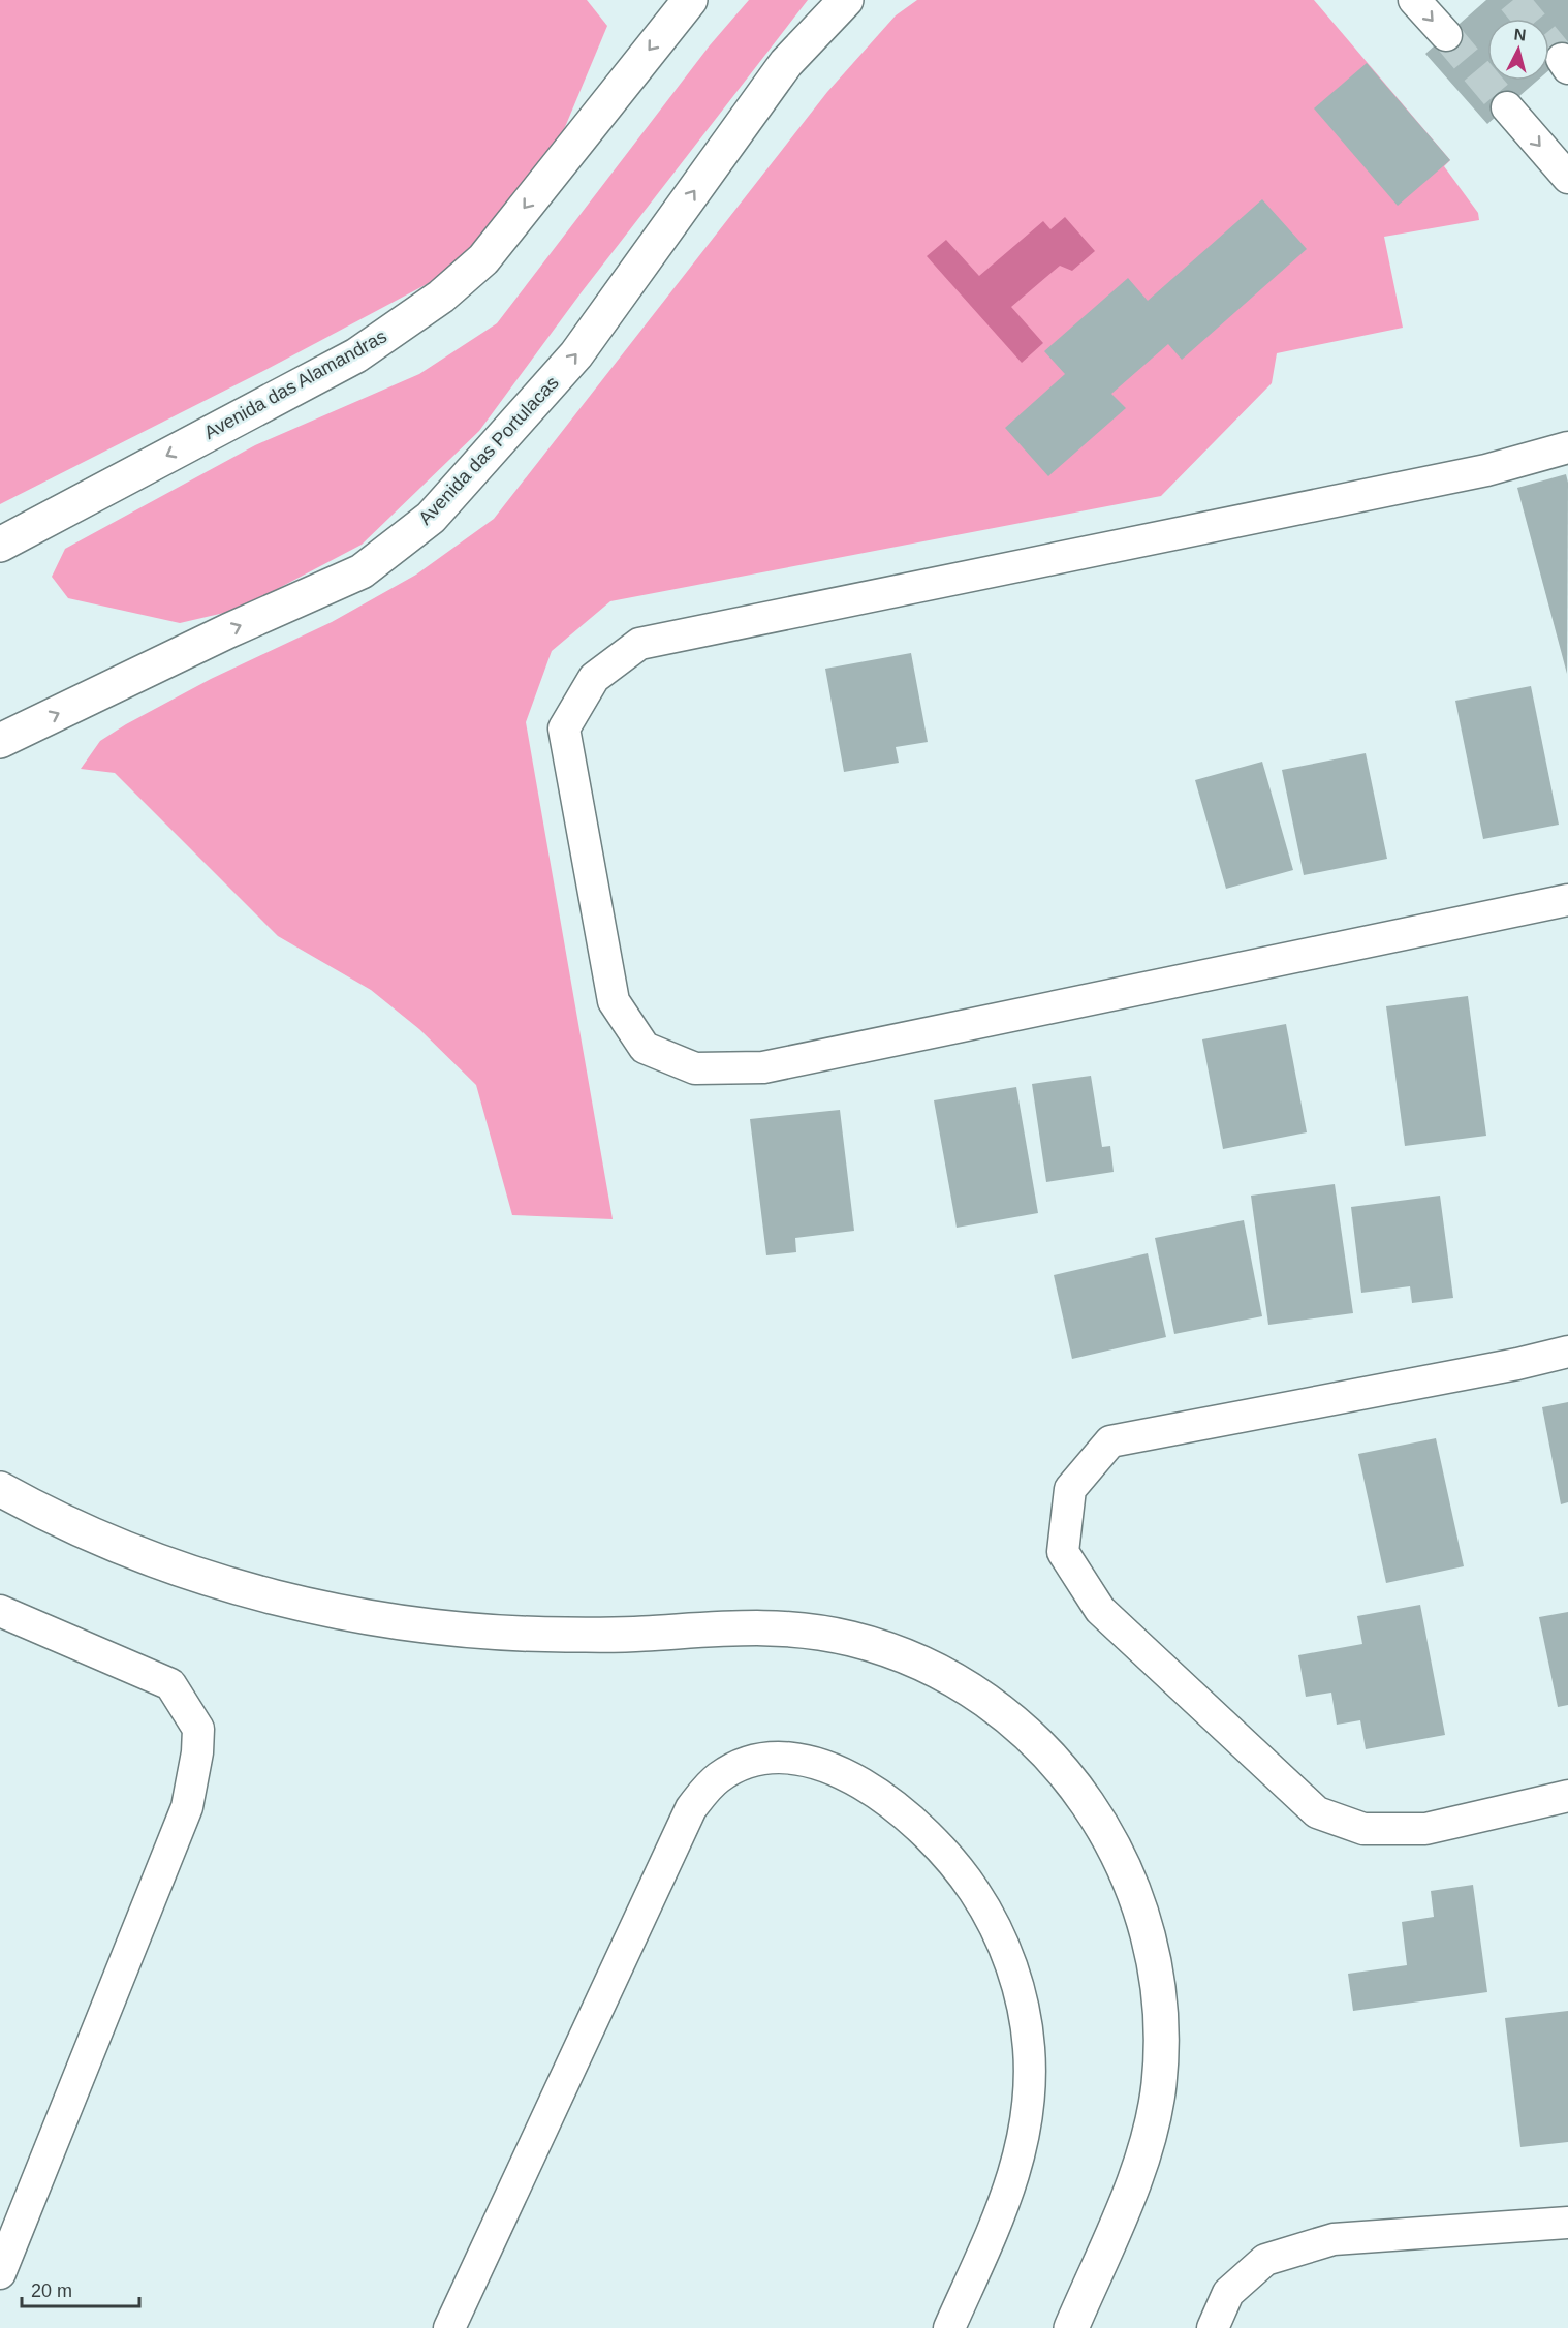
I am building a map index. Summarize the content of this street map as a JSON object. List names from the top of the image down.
{
  "streets": {
    "street": ["Avenida das Alamandras", "Avenida das Portulacas"]
  },
  "one_way": ["Avenida das Alamandras", "Avenida das Portulacas"],
  "scale_bar": "20 m",
  "north": "top"
}
